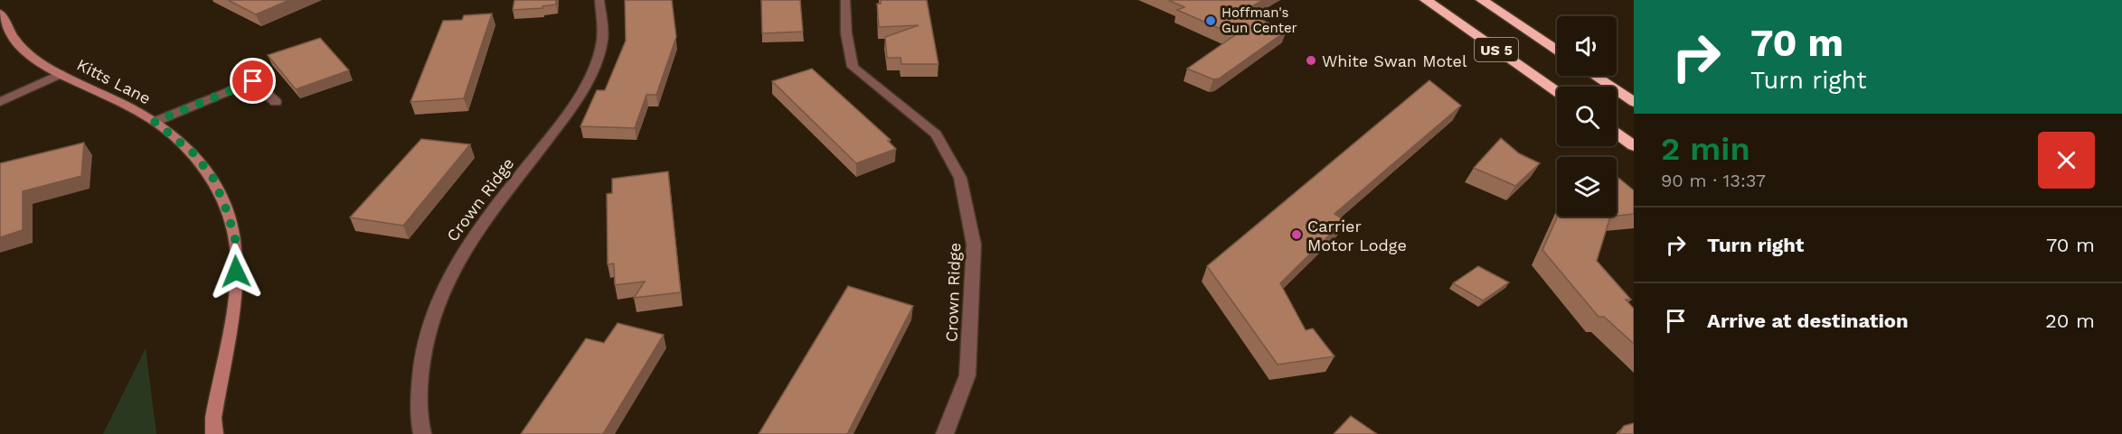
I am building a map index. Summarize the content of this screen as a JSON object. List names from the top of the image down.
{
  "streets": {
    "highway": ["US 5"],
    "street": ["Kitts Lane", "Crown Ridge"]
  },
  "places": ["Hoffman's Gun Center", "White Swan Motel", "Carrier Motor Lodge"],
  "page": {
    "turn": ["70 m", "Turn right"],
    "heading": ["2 min", "90 m · 13:37"],
    "list": [
      {
        "name": "Turn right",
        "value": "70 m"
      },
      {
        "name": "Arrive at destination",
        "value": "20 m"
      }
    ]
  }
}
